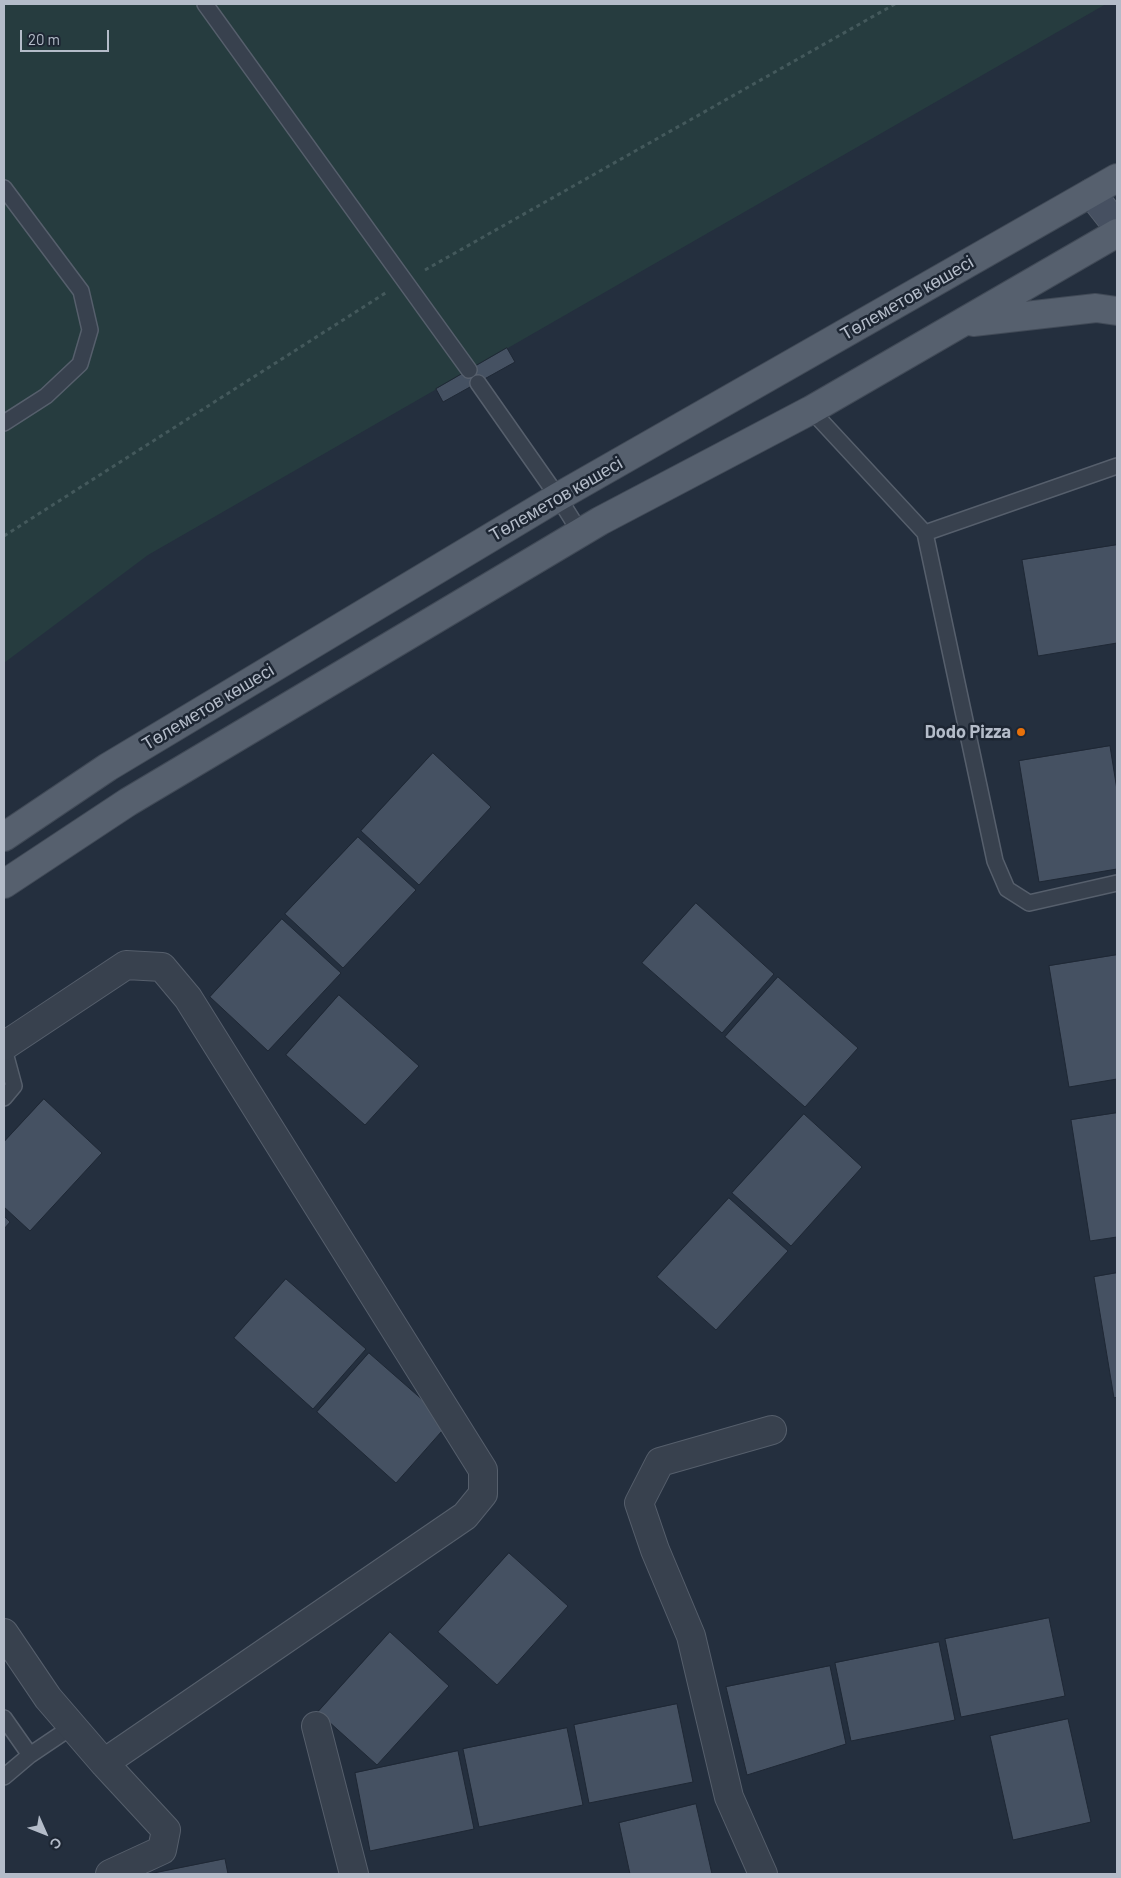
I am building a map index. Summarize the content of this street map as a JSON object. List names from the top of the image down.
{
  "streets": {
    "main road": ["Төлеметов көшесі"]
  },
  "places": ["Dodo Pizza"],
  "scale_bar": "20 m",
  "north": "bottom right"
}
